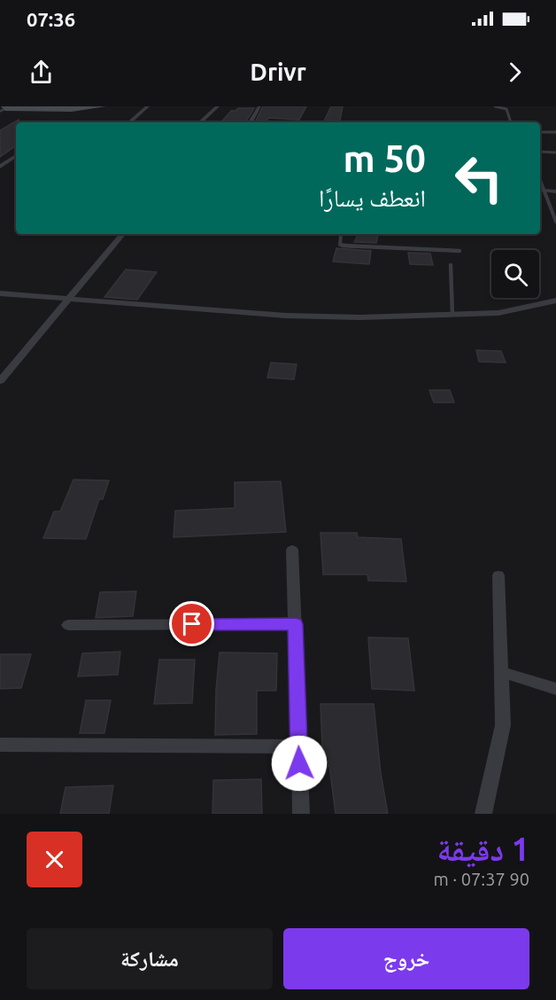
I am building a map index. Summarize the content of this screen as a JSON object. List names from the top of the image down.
{
  "page": {
    "status": "07:36",
    "header": "Drivr",
    "turn": ["50 m", "انعطف يسارًا"],
    "heading": ["1 دقيقة", "90 m · 07:37"],
    "buttons": ["خروج", "مشاركة"]
  }
}
